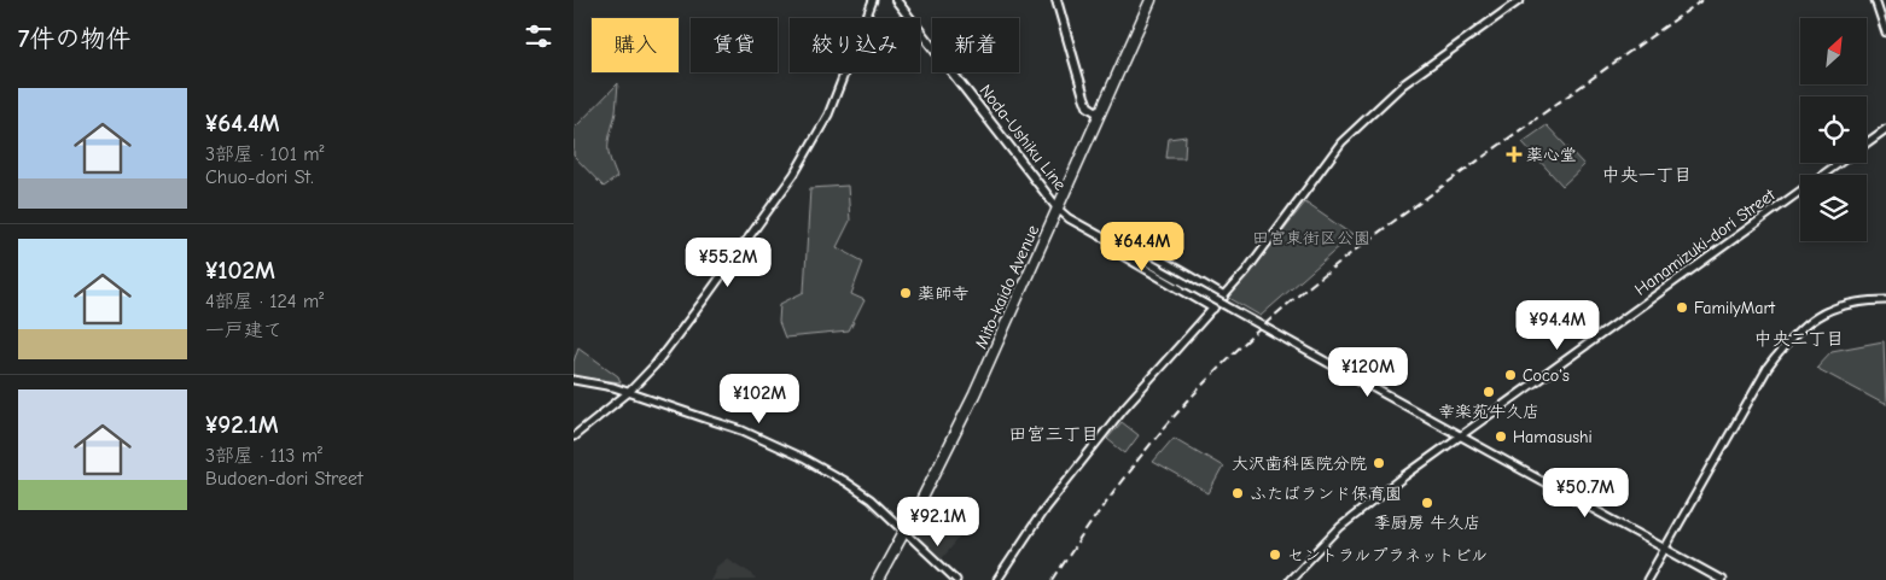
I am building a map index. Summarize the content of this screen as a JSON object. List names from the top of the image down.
{
  "streets": {
    "highway": ["Mito-kaido Avenue"],
    "main road": ["Noda-Ushiku Line"],
    "street": ["Hanamizuki-dori Street"]
  },
  "crossings": [
    ["Noda-Ushiku Line", "Mito-kaido Avenue"]
  ],
  "districts": ["中央一丁目", "中央二丁目", "田宮三丁目"],
  "parks": ["田宮東街区公園"],
  "places": {
    "health": ["薬心堂"],
    "other": [
      "薬師寺",
      "FamilyMart",
      "Coco's",
      "幸楽苑牛久店",
      "Hamasushi",
      "大沢歯科医院分院",
      "ふたばランド保育園",
      "季厨房 牛久店",
      "セントラルプラネットビル"
    ]
  },
  "north": "top right",
  "page": {
    "heading": "7件の物件",
    "chip": [
      "購入",
      "賃貸",
      "絞り込み",
      "新着"
    ],
    "list": [
      {
        "name": "¥64.4M",
        "note": "3部屋 · 101 m² · Chuo-dori St."
      },
      {
        "name": "¥102M",
        "note": "4部屋 · 124 m² · 一戸建て"
      },
      {
        "name": "¥92.1M",
        "note": "3部屋 · 113 m² · Budoen-dori Street"
      }
    ],
    "price": [
      "¥64.4M",
      "¥55.2M",
      "¥94.4M",
      "¥120M",
      "¥102M",
      "¥50.7M",
      "¥92.1M"
    ]
  }
}
